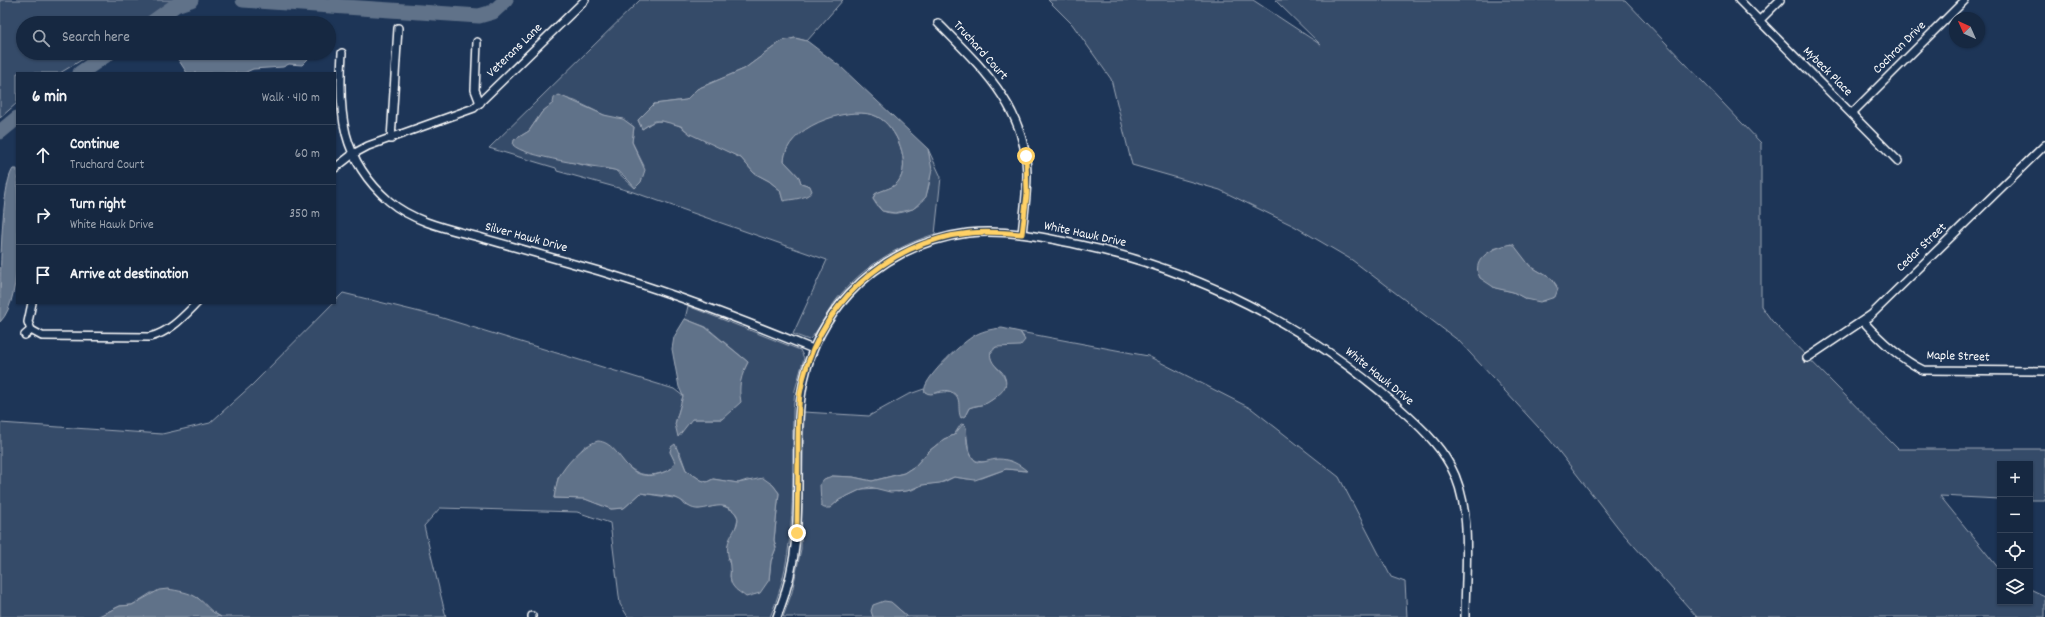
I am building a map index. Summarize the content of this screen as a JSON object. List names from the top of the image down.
{
  "streets": {
    "street": [
      "Cochran Drive",
      "Veterans Lane",
      "Truchard Court",
      "Mybeck Place",
      "White Hawk Drive",
      "Silver Hawk Drive",
      "Cedar Street",
      "Maple Street"
    ]
  },
  "crossings": [
    ["Cochran Drive", "Mybeck Place"],
    ["Veterans Lane", "Silver Hawk Drive"],
    ["Truchard Court", "White Hawk Drive"],
    ["White Hawk Drive", "Silver Hawk Drive"],
    ["Cedar Street", "Maple Street"]
  ],
  "north": "top left",
  "page": {
    "search": "Search here",
    "heading": ["6 min", "Walk · 410 m"],
    "list": [
      ["Continue", "Truchard Court", "60 m"],
      ["Turn right", "White Hawk Drive", "350 m"],
      "Arrive at destination"
    ],
    "map_buttons": ["+", "−"]
  }
}
